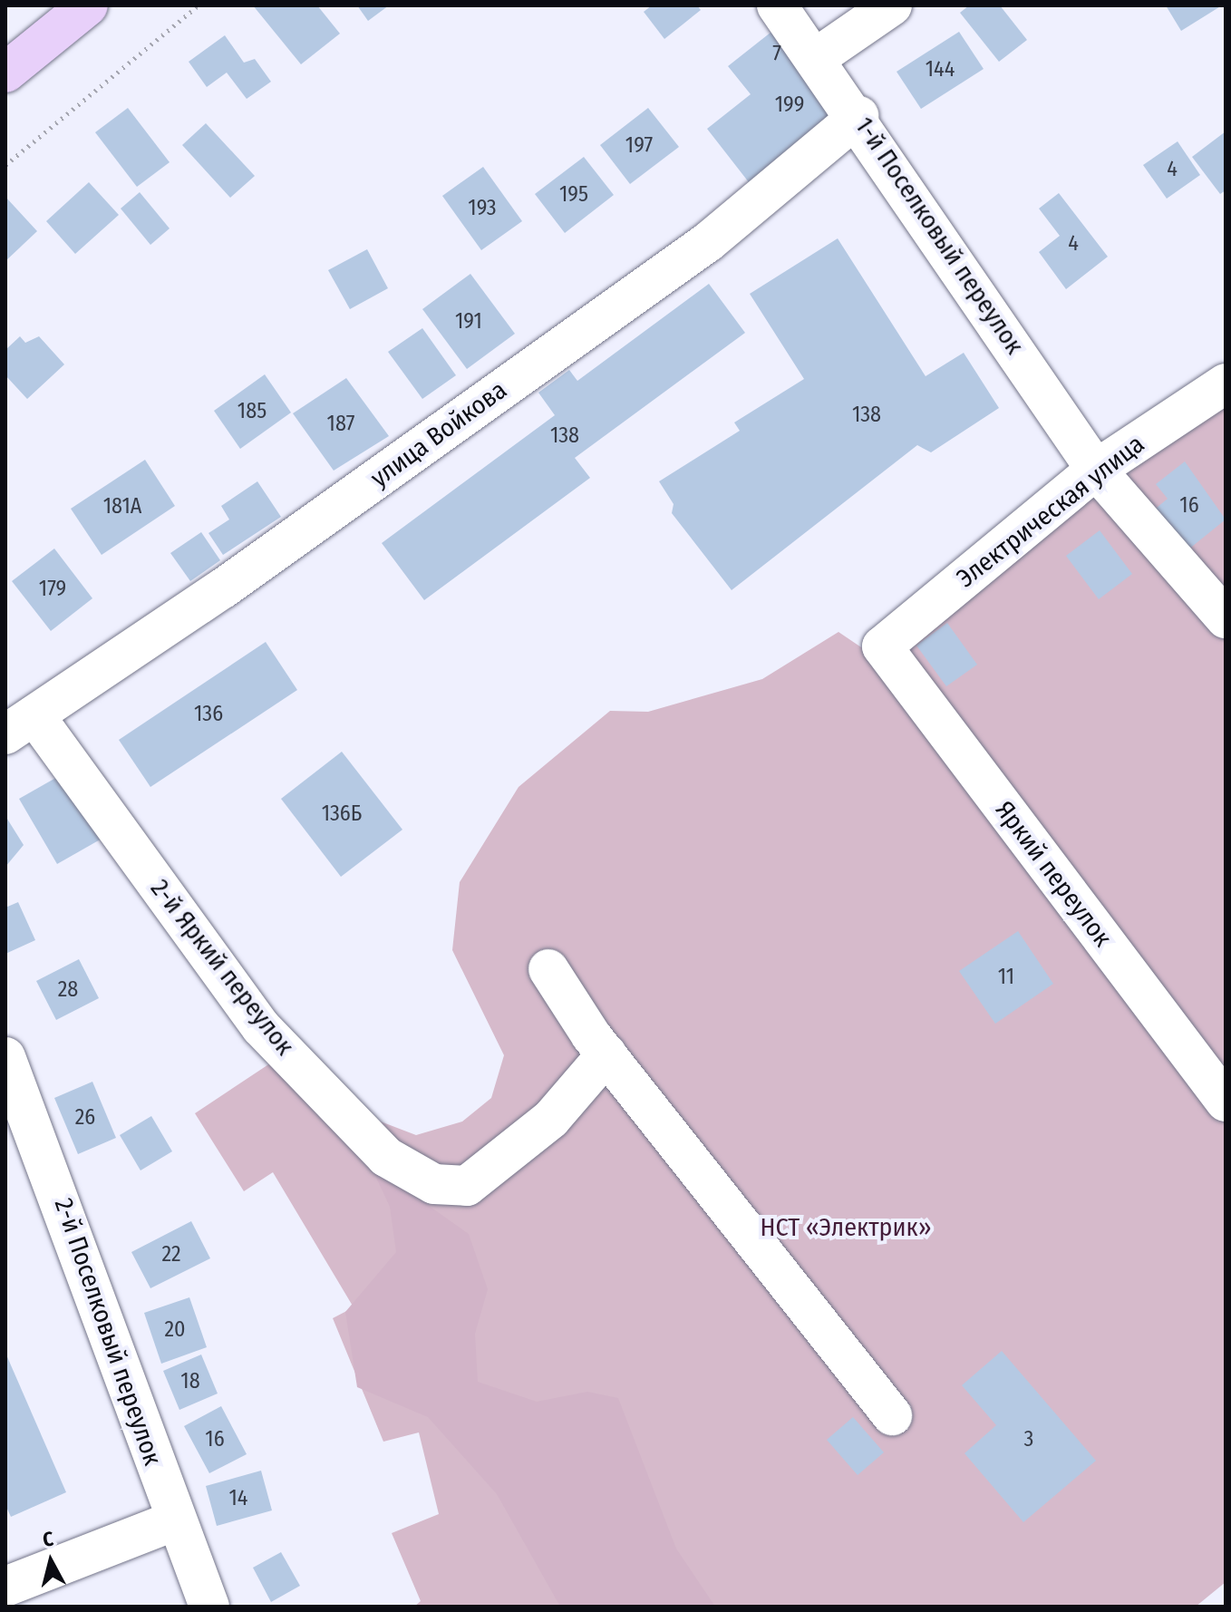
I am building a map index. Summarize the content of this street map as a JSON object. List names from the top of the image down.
{
  "streets": {
    "street": [
      "1-й Поселковый переулок",
      "улица Войкова",
      "Электрическая улица",
      "Яркий переулок",
      "2-й Яркий переулок",
      "2-й Поселковый переулок"
    ]
  },
  "crossings": [
    ["1-й Поселковый переулок", "улица Войкова"],
    ["1-й Поселковый переулок", "Электрическая улица"],
    ["улица Войкова", "2-й Яркий переулок"],
    ["Электрическая улица", "Яркий переулок"]
  ],
  "parks": ["НСТ «Электрик»"],
  "house_numbers": [
    "7",
    "144",
    "199",
    "197",
    "4",
    "195",
    "193",
    "4",
    "191",
    "185",
    "138",
    "187",
    "138",
    "16",
    "181А",
    "179",
    "136",
    "136Б",
    "11",
    "28",
    "26",
    "22",
    "20",
    "18",
    "16",
    "3",
    "14"
  ],
  "north": "top"
}
